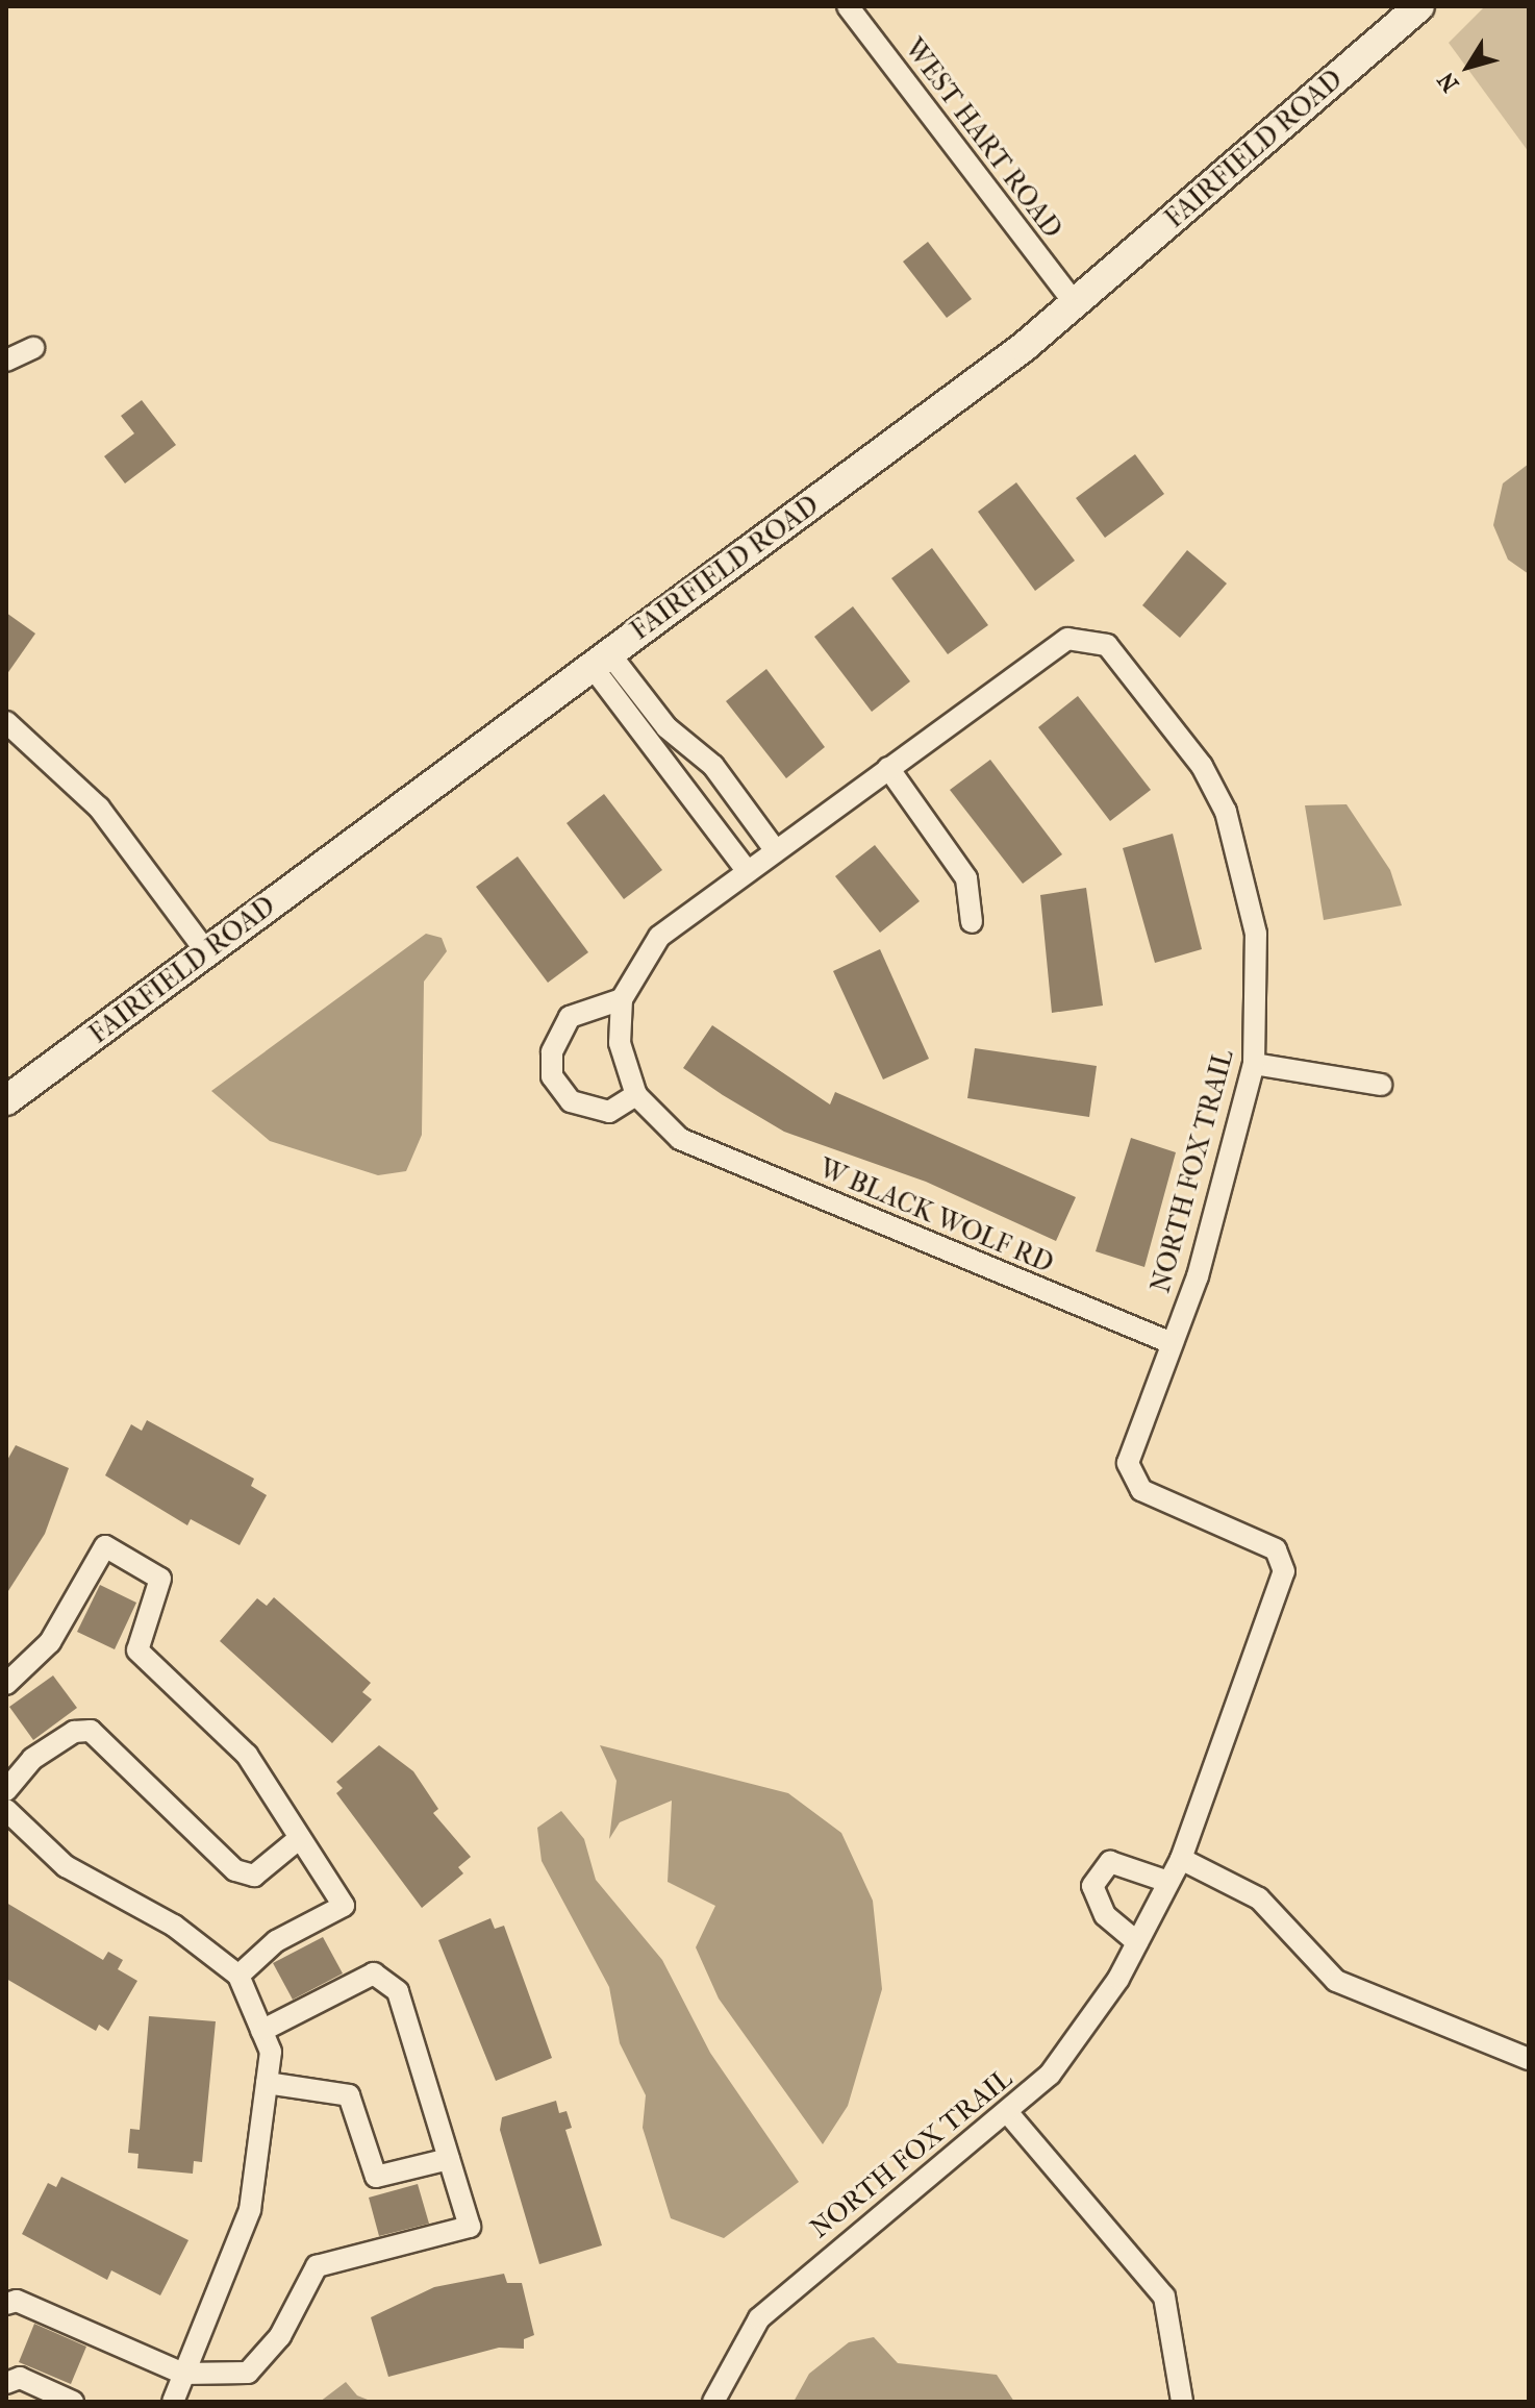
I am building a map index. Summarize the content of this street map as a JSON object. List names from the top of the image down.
{
  "streets": {
    "street": [
      "WEST HART ROAD",
      "FAIRFIELD ROAD",
      "NORTH FOX TRAIL",
      "W BLACK WOLF RD"
    ]
  },
  "crossings": [
    ["WEST HART ROAD", "FAIRFIELD ROAD"],
    ["NORTH FOX TRAIL", "W BLACK WOLF RD"]
  ],
  "north": "bottom left"
}
